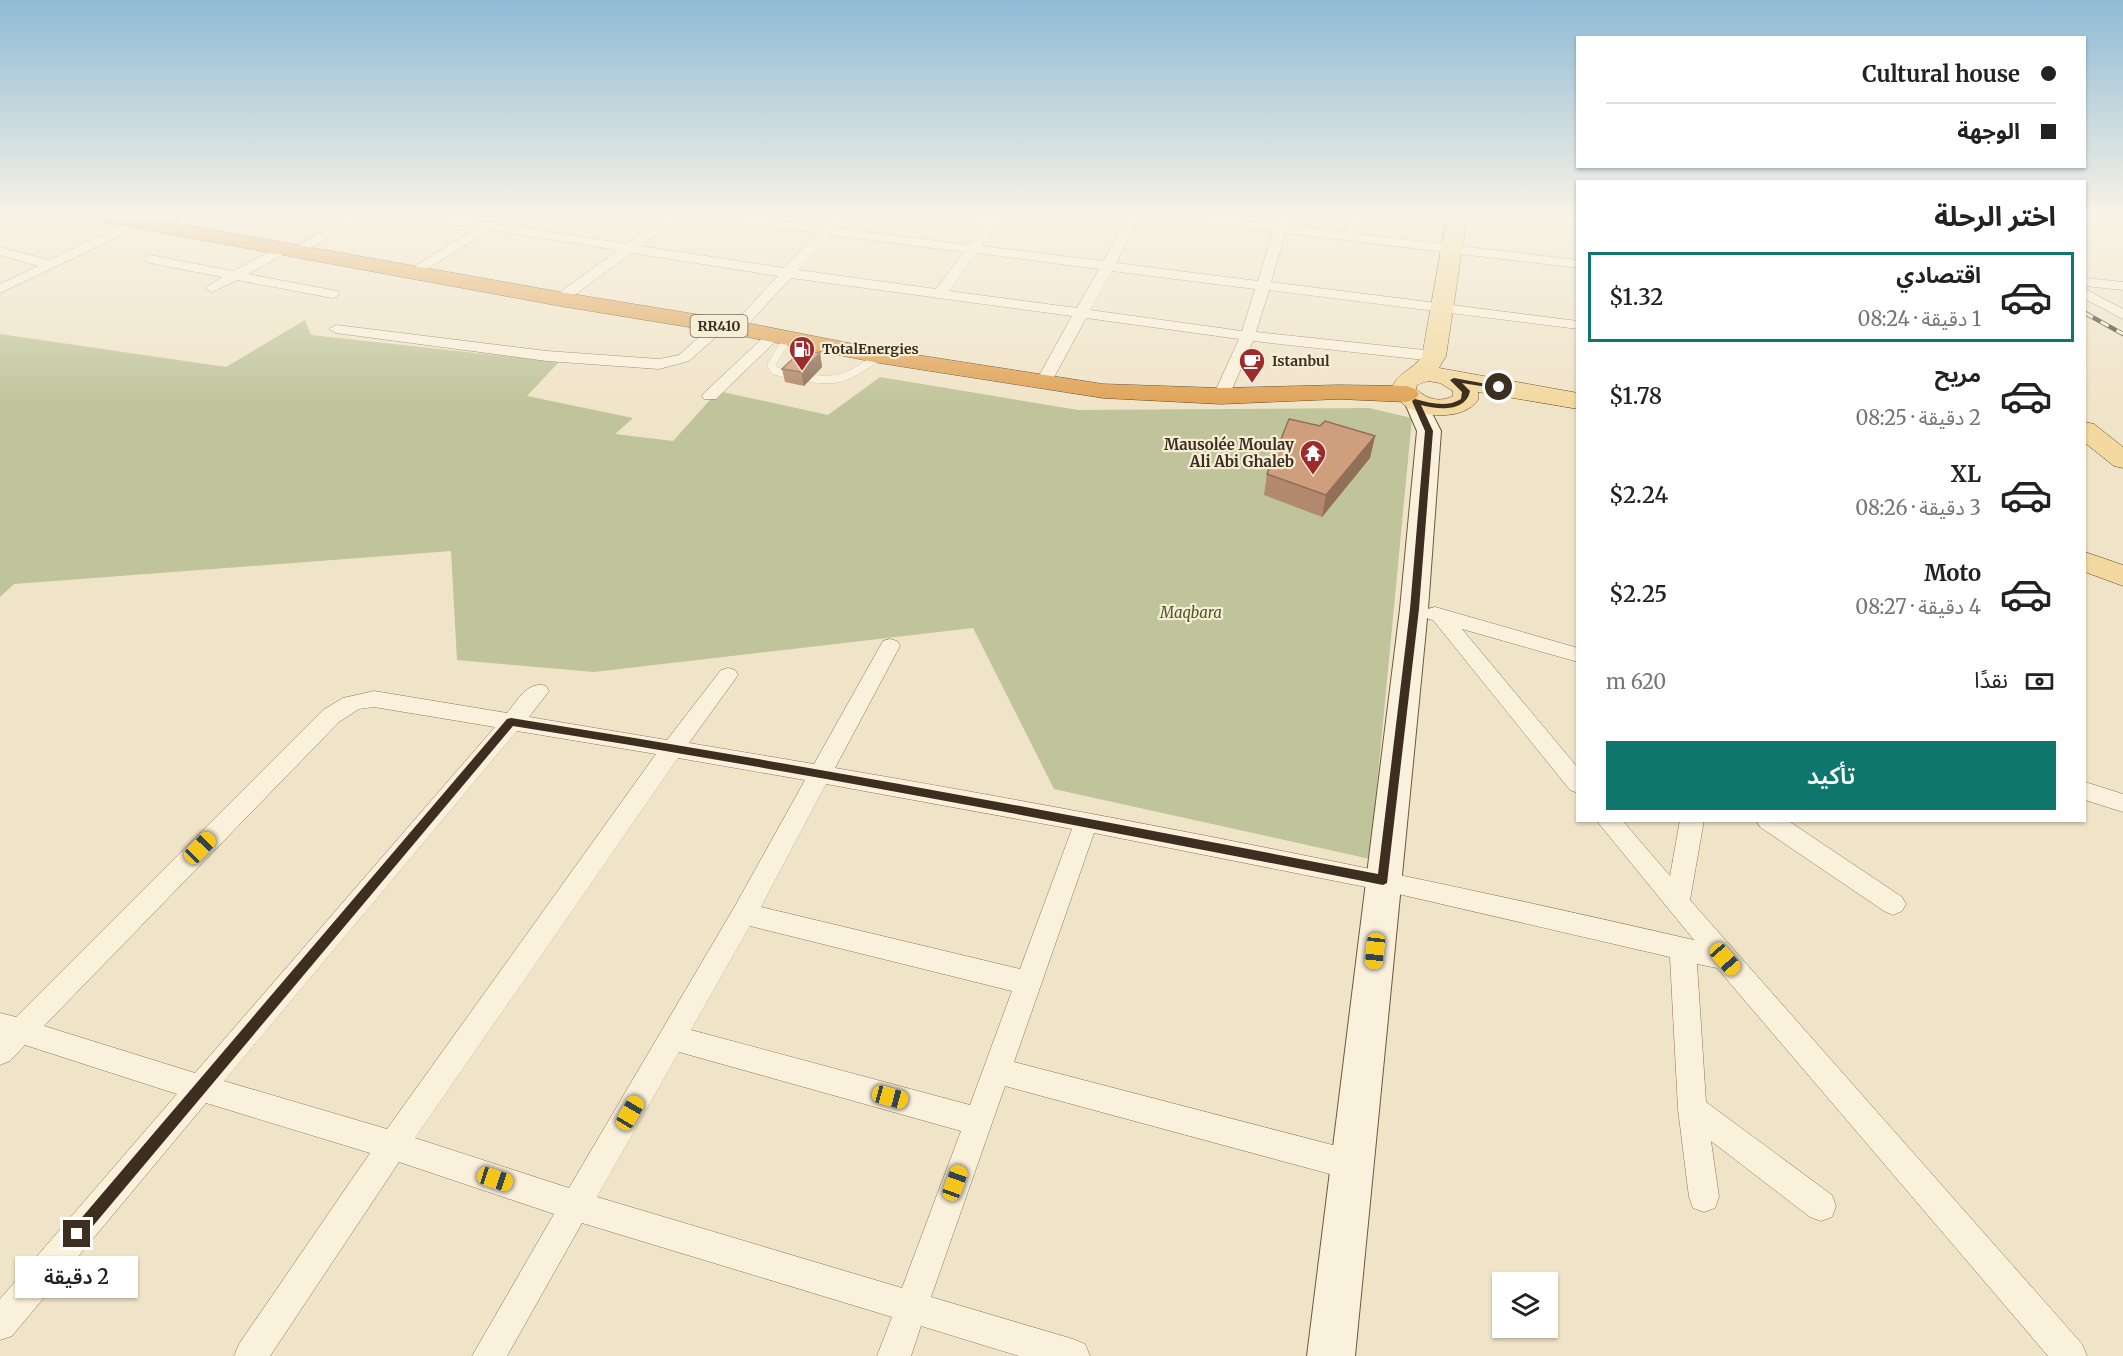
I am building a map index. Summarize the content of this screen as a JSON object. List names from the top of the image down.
{
  "streets": {
    "highway": ["RR410"]
  },
  "parks": ["Maqbara"],
  "places": {
    "fuel station": ["TotalEnergies"],
    "cafe": ["Istanbul"],
    "temple": ["Mausolée Moulay Ali Abi Ghaleb"]
  },
  "page": {
    "banner": ["Cultural house", "الوجهة"],
    "heading": "اختر الرحلة",
    "list": [
      {
        "name": "اقتصادي",
        "note": "1 دقيقة · 08:24",
        "value": "$1.32"
      },
      {
        "name": "مريح",
        "note": "2 دقيقة · 08:25",
        "value": "$1.78"
      },
      {
        "name": "XL",
        "note": "3 دقيقة · 08:26",
        "value": "$2.24"
      },
      {
        "name": "Moto",
        "note": "4 دقيقة · 08:27",
        "value": "$2.25"
      }
    ],
    "pay": ["نقدًا", "620 m"],
    "buttons": "تأكيد",
    "bubble": "2 دقيقة"
  }
}
